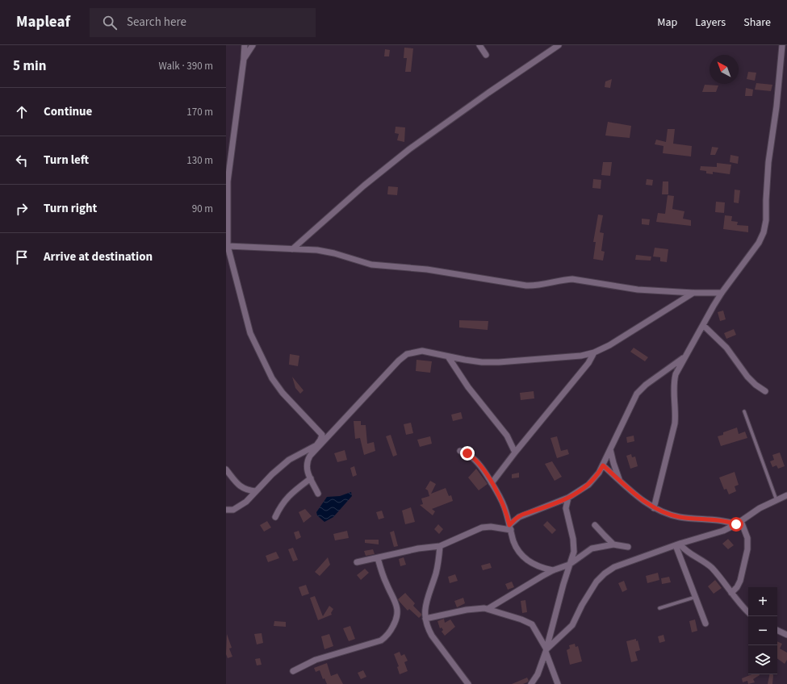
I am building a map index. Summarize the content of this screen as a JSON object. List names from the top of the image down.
{
  "north": "top left",
  "page": {
    "header": "Mapleaf",
    "search": "Search here",
    "nav": ["Map", "Layers", "Share"],
    "heading": ["5 min", "Walk · 390 m"],
    "list": [
      ["Continue", "170 m"],
      ["Turn left", "130 m"],
      ["Turn right", "90 m"],
      "Arrive at destination"
    ],
    "map_buttons": ["+", "−"]
  }
}
